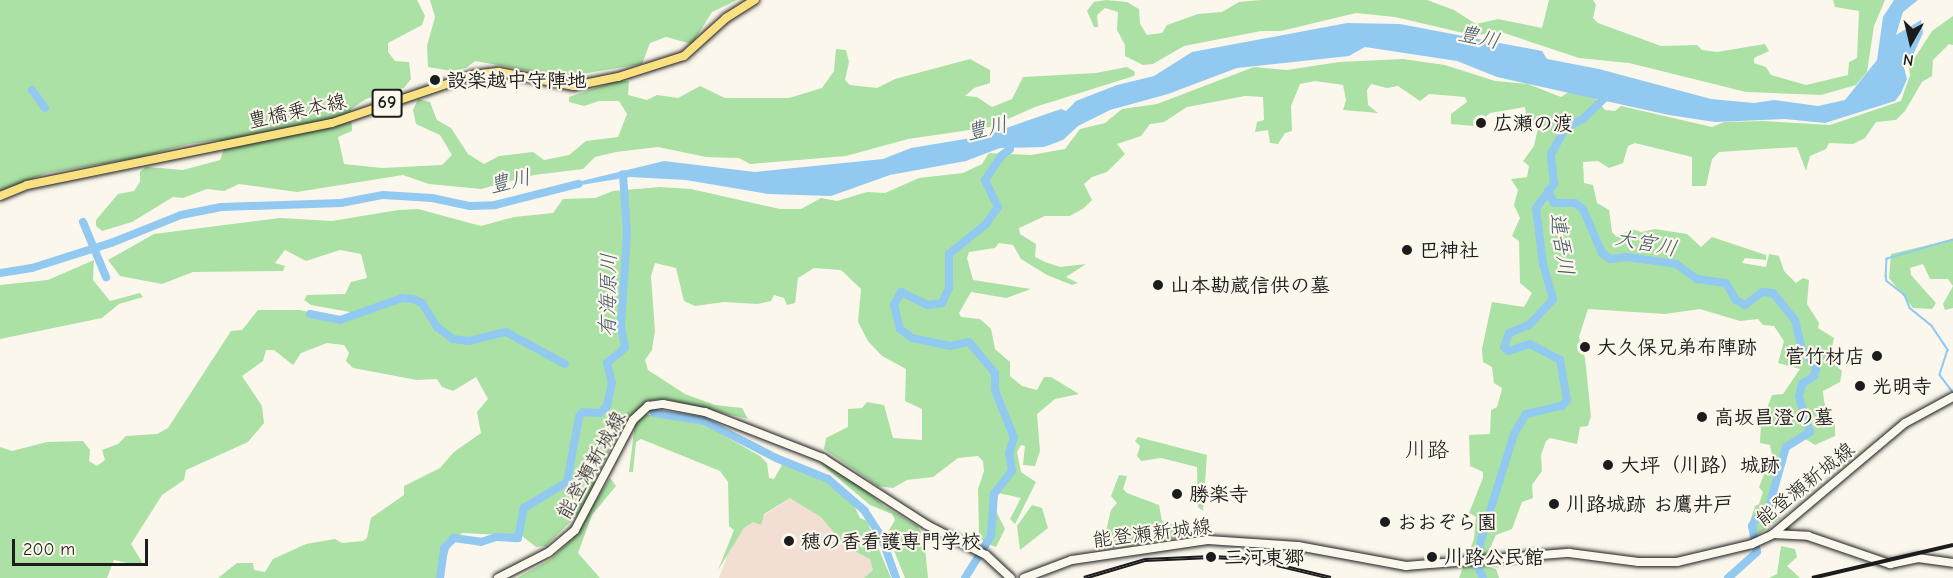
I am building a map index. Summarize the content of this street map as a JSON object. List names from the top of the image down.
{
  "streets": {
    "main road": ["69", "豊橋乗本線", "能登瀬新城線"]
  },
  "districts": ["川路"],
  "water": [
    "豊川",
    "大宮川",
    "連吾川",
    "有海原川"
  ],
  "places": [
    "設楽越中守陣地",
    "広瀬の渡",
    "巴神社",
    "山本勘蔵信供の墓",
    "大久保兄弟布陣跡",
    "菅竹材店",
    "光明寺",
    "高坂昌澄の墓",
    "大坪（川路）城跡",
    "勝楽寺",
    "川路城跡 お鷹井戸",
    "おおぞら園",
    "穂の香看護専門学校",
    "三河東郷",
    "川路公民館"
  ],
  "scale_bar": "200 m",
  "north": "bottom"
}
